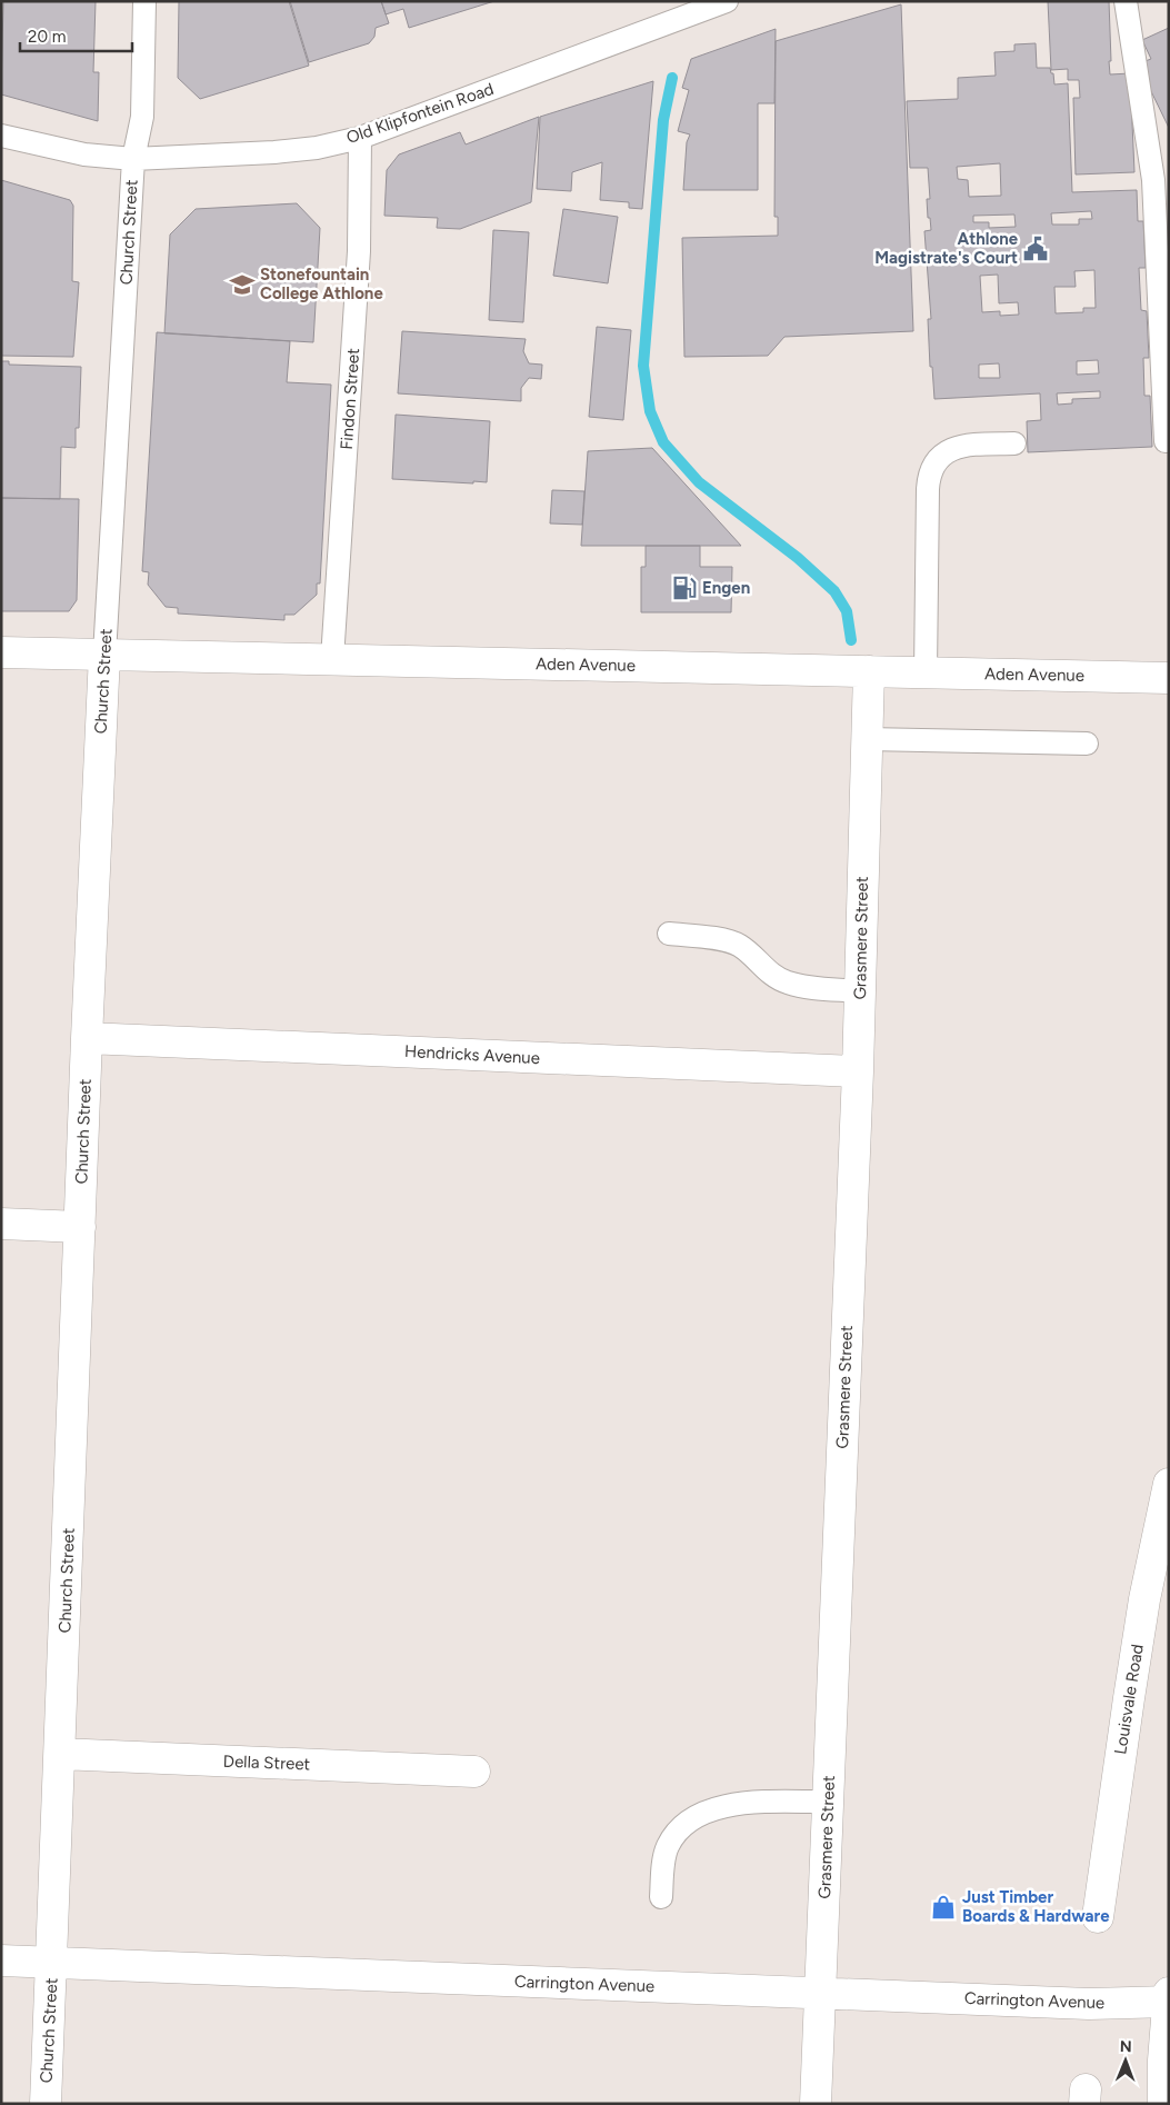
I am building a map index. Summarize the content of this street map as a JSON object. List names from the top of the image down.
{
  "streets": {
    "street": [
      "Church Street",
      "Aden Avenue",
      "Grasmere Street",
      "Hendricks Avenue",
      "Louisvale Road",
      "Della Street",
      "Carrington Avenue"
    ],
    "lane": ["Old Klipfontein Road", "Findon Street"]
  },
  "crossings": [
    ["Old Klipfontein Road", "Church Street"],
    ["Old Klipfontein Road", "Findon Street"],
    ["Church Street", "Aden Avenue"],
    ["Church Street", "Hendricks Avenue"],
    ["Church Street", "Della Street"],
    ["Church Street", "Carrington Avenue"],
    ["Findon Street", "Aden Avenue"],
    ["Aden Avenue", "Grasmere Street"],
    ["Grasmere Street", "Hendricks Avenue"],
    ["Grasmere Street", "Carrington Avenue"]
  ],
  "places": {
    "public building": ["Athlone Magistrate's Court"],
    "school or university": ["Stonefountain College Athlone"],
    "fuel station": ["Engen"],
    "shop": ["Just Timber Boards & Hardware"]
  },
  "scale_bar": "20 m",
  "north": "top"
}
